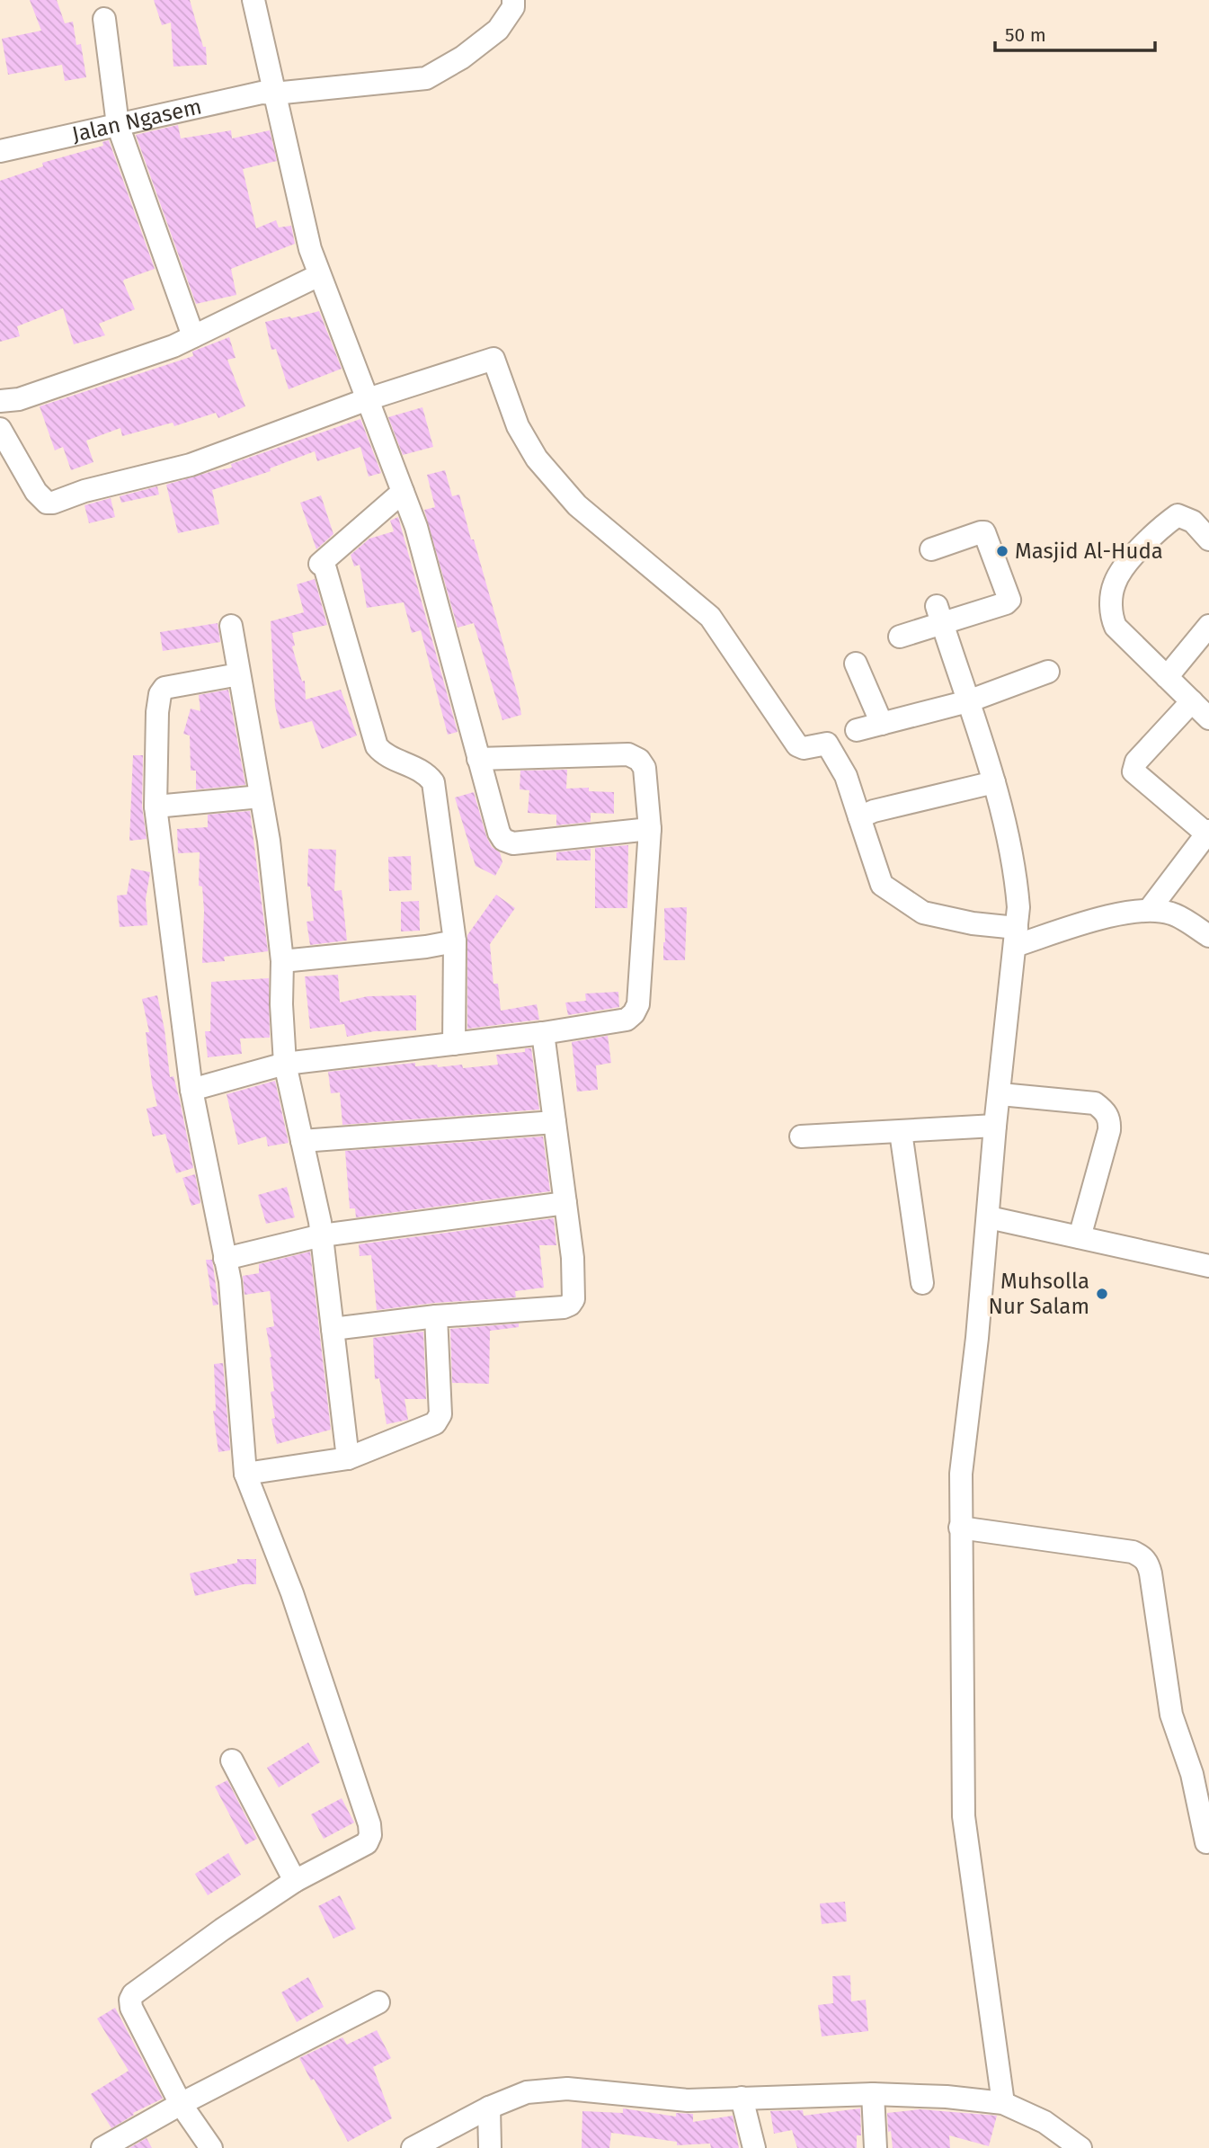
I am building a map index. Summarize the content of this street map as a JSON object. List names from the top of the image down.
{
  "streets": {
    "street": ["Jalan Ngasem"]
  },
  "places": ["Masjid Al-Huda", "Muhsolla Nur Salam"],
  "scale_bar": "50 m"
}
